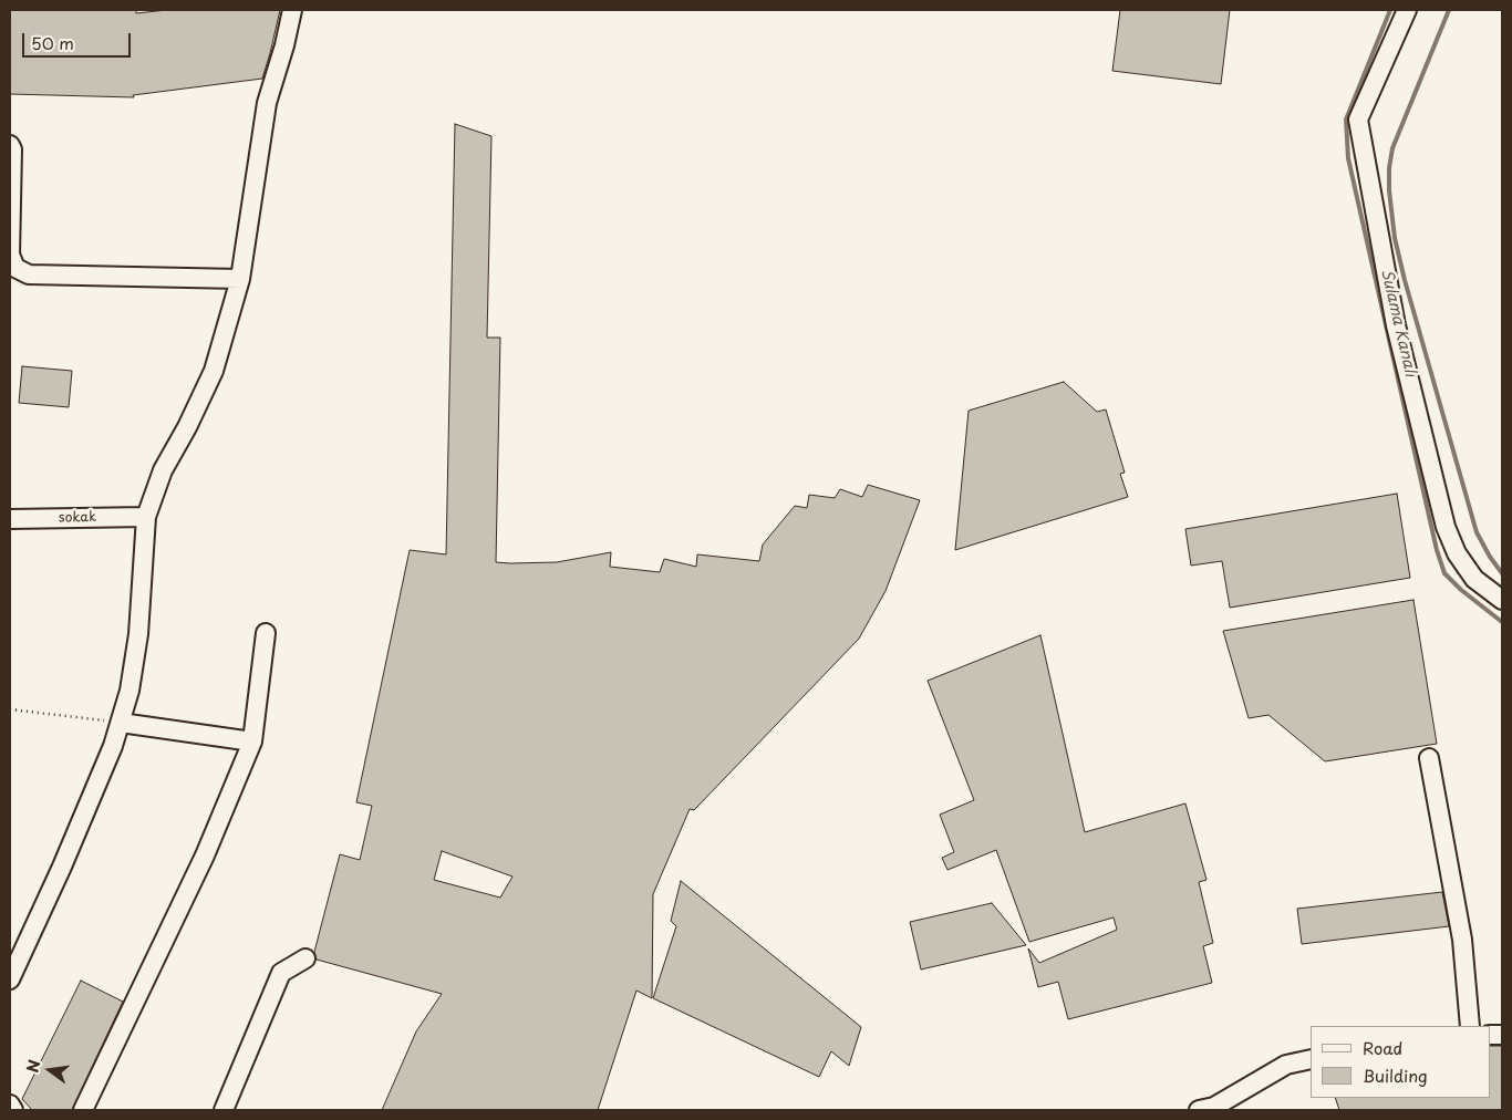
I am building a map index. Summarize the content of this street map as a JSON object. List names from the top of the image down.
{
  "streets": {
    "street": ["sokak"]
  },
  "water": ["Sulama Kanalı"],
  "legend": ["Road", "Building"],
  "scale_bar": "50 m",
  "north": "left"
}
